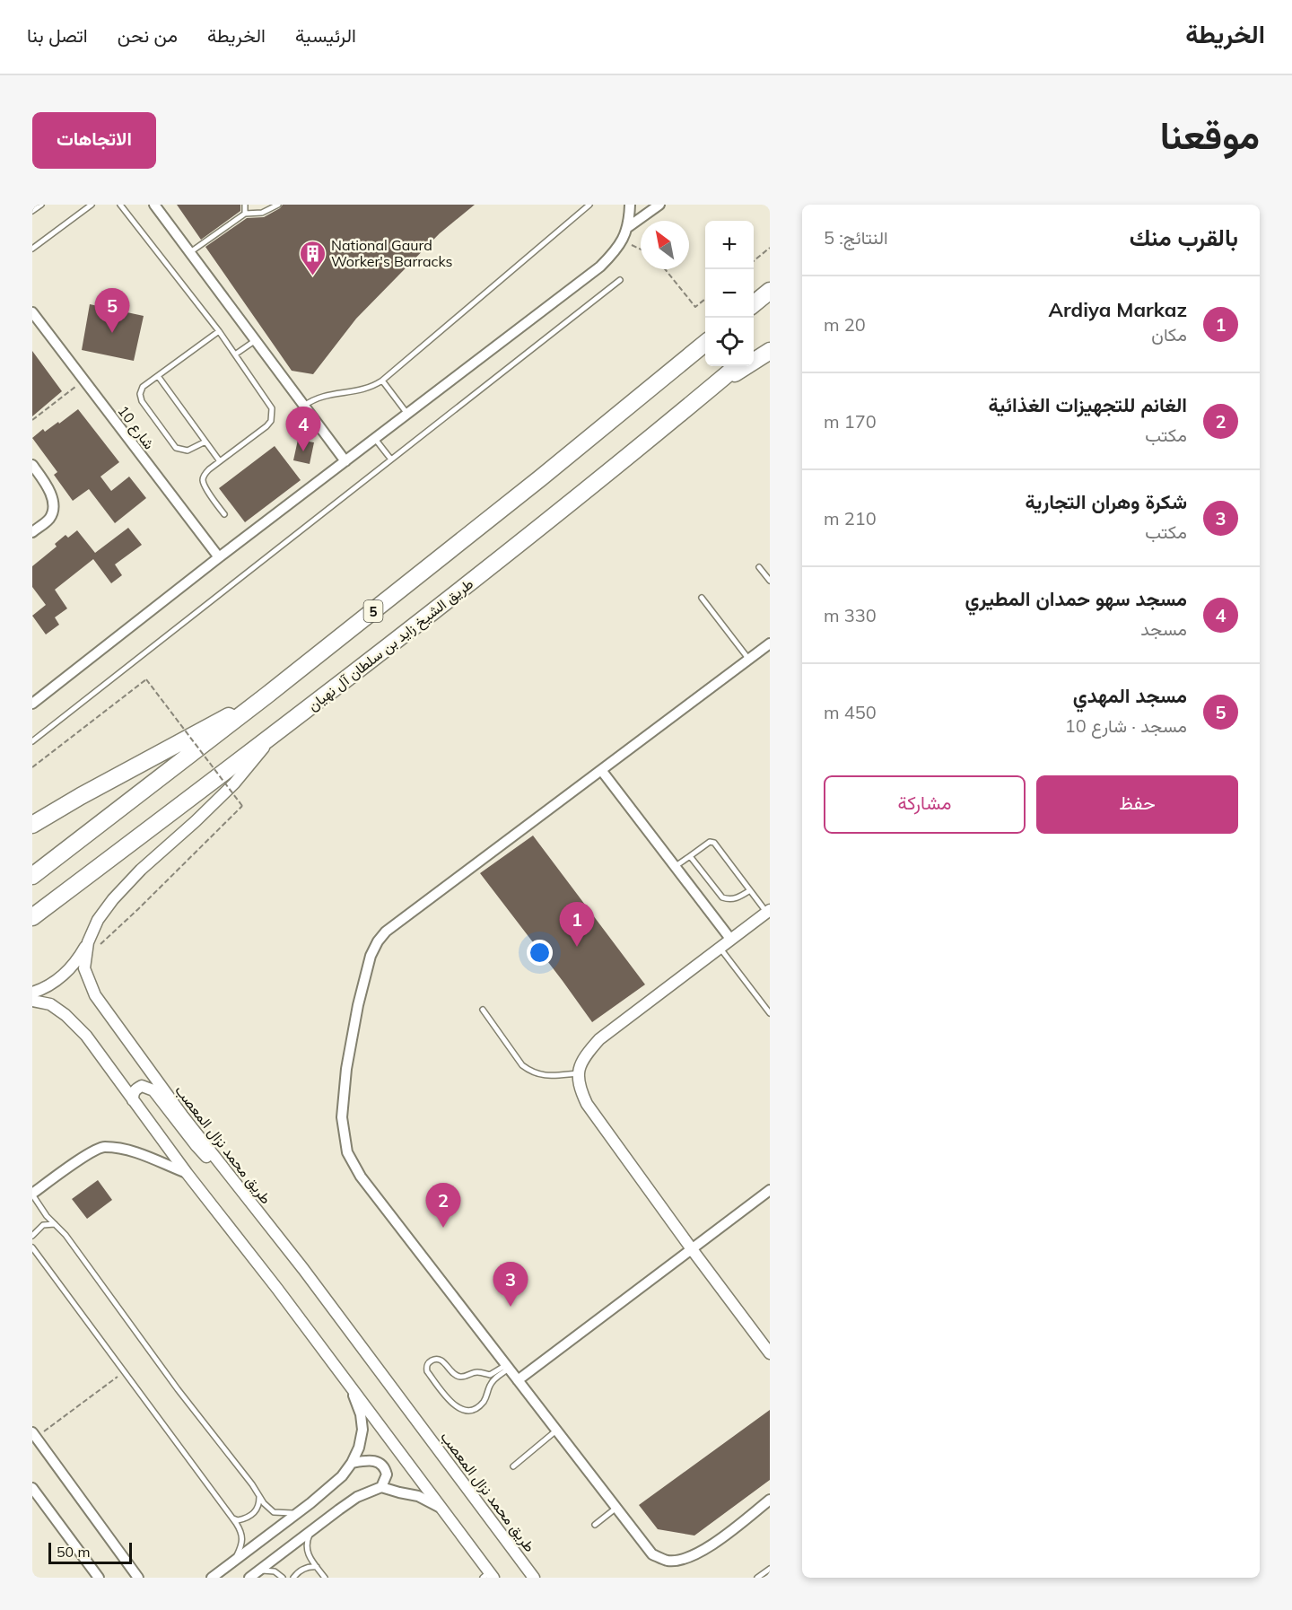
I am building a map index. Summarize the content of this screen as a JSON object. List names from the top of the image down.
{
  "streets": {
    "highway": ["5", "طريق الشيخ زايد بن سلطان آل نهيان"],
    "street": ["شارع 10", "طريق محمد نزال المعصب"]
  },
  "crossings": [
    ["طريق الشيخ زايد بن سلطان آل نهيان", "طريق محمد نزال المعصب"]
  ],
  "places": {
    "building": ["National Gaurd Worker's Barracks"]
  },
  "scale_bar": "50 m",
  "north": "top left",
  "page": {
    "header": "الخريطة",
    "nav": [
      "الرئيسية",
      "الخريطة",
      "من نحن",
      "اتصل بنا"
    ],
    "title": "موقعنا",
    "buttons": [
      "الاتجاهات",
      ["حفظ", "مشاركة"]
    ],
    "heading": ["بالقرب منك", "النتائج: 5"],
    "map_buttons": ["+", "−"],
    "list": [
      {
        "mark": "1",
        "name": "Ardiya Markaz",
        "note": "مكان",
        "value": "20 m"
      },
      {
        "mark": "2",
        "name": "الغانم للتجهيزات الغذائية",
        "note": "مكتب",
        "value": "170 m"
      },
      {
        "mark": "3",
        "name": "شكرة وهران التجارية",
        "note": "مكتب",
        "value": "210 m"
      },
      {
        "mark": "4",
        "name": "مسجد سهو حمدان المطيري",
        "note": "مسجد",
        "value": "330 m"
      },
      {
        "mark": "5",
        "name": "مسجد المهدي",
        "note": "مسجد · شارع 10",
        "value": "450 m"
      }
    ],
    "pins": [
      "5",
      "4",
      "1",
      "2",
      "3"
    ],
    "scale": "50 m"
  }
}
